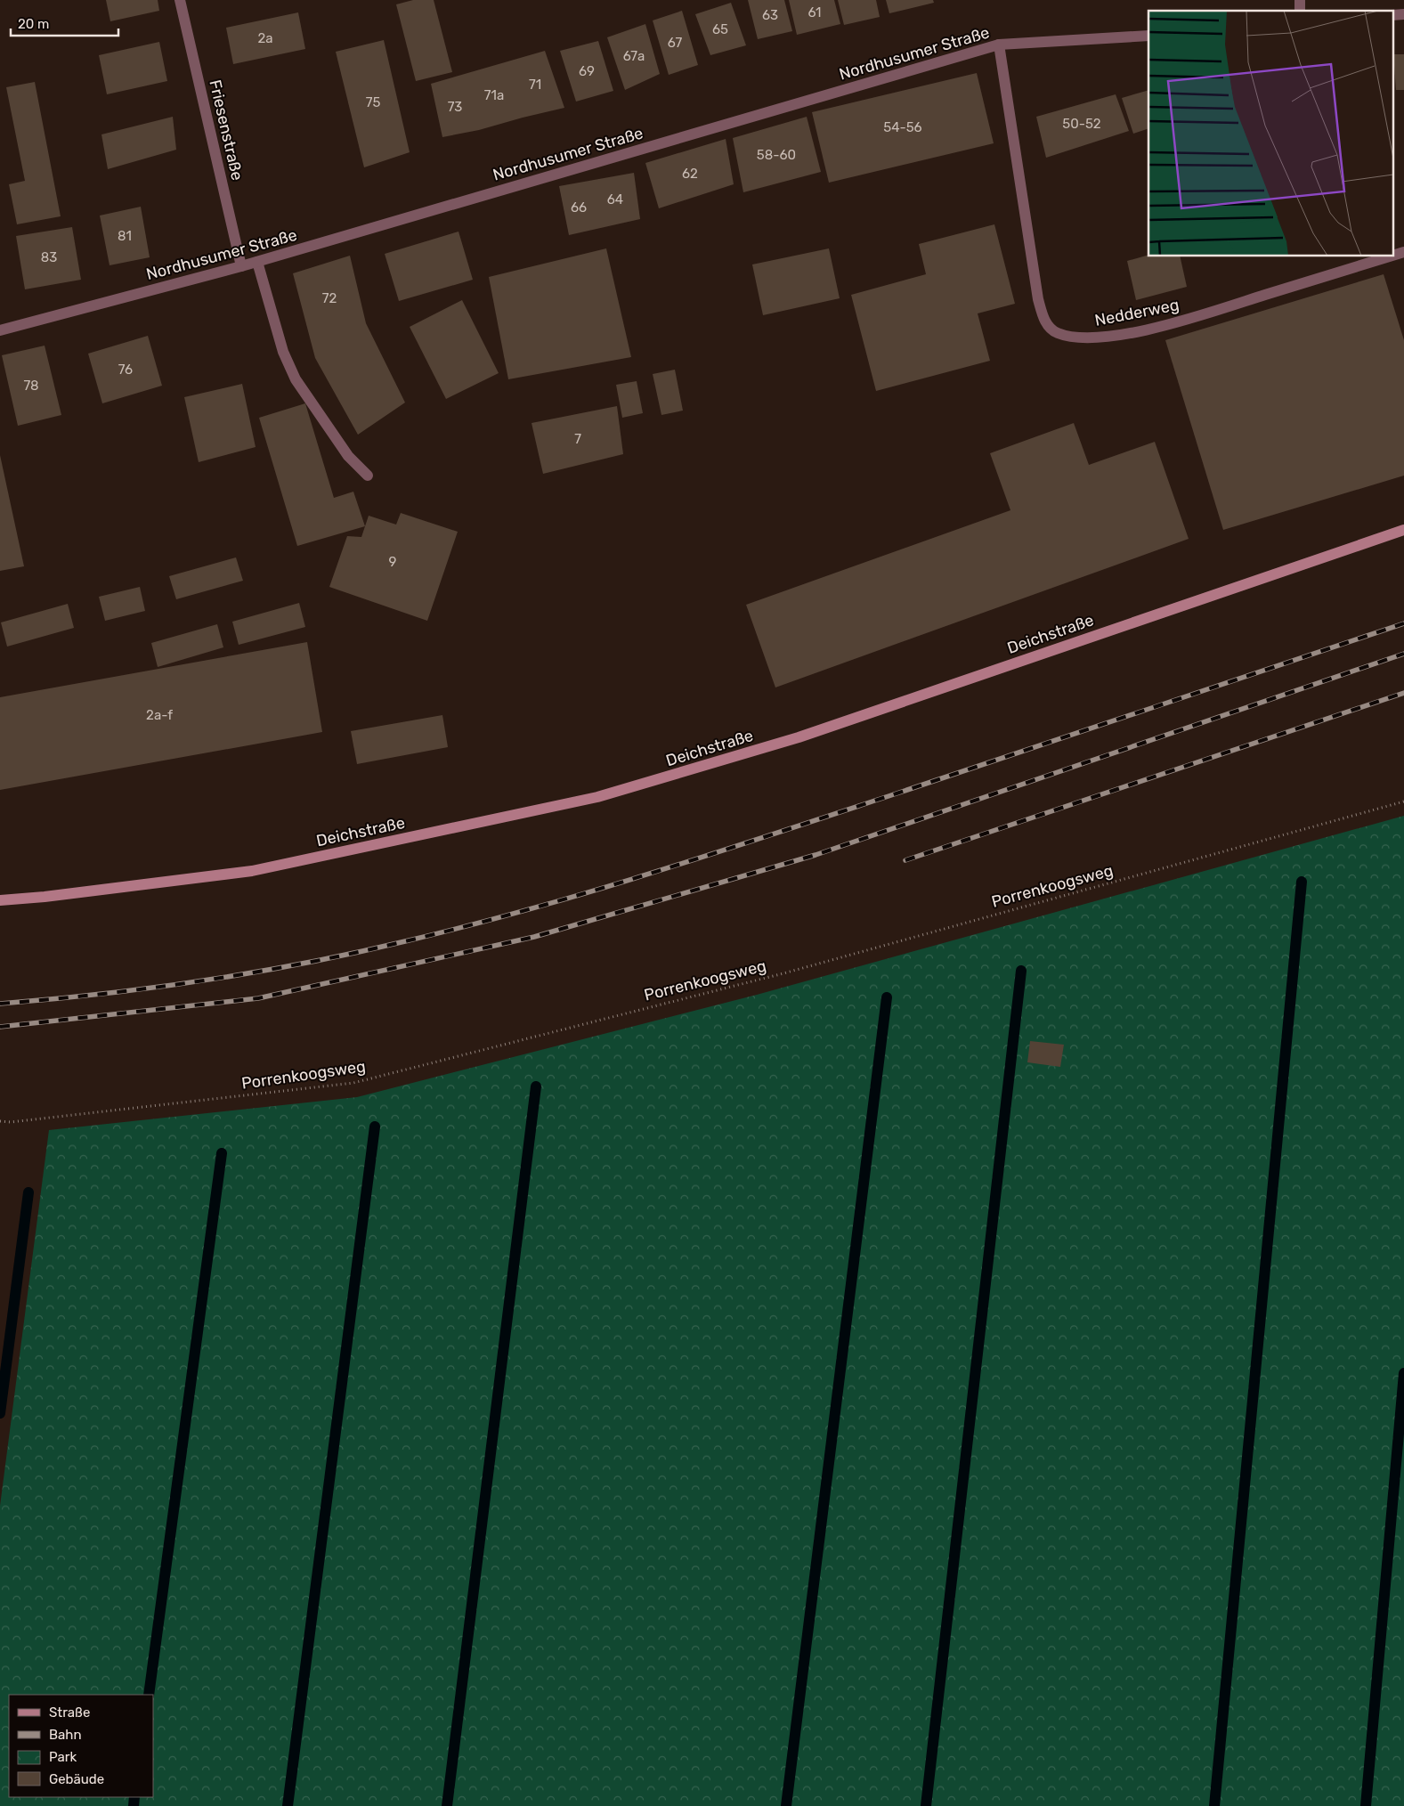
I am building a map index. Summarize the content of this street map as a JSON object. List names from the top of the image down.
{
  "streets": {
    "main road": ["Deichstraße"],
    "street": ["Nordhusumer Straße", "Friesenstraße", "Nedderweg"],
    "path": ["Porrenkoogsweg"]
  },
  "crossings": [
    ["Nordhusumer Straße", "Friesenstraße"],
    ["Nordhusumer Straße", "Nedderweg"]
  ],
  "house_numbers": [
    "61",
    "63",
    "65",
    "2a",
    "67",
    "67a",
    "69",
    "71",
    "71a",
    "75",
    "73",
    "50-52",
    "54-56",
    "58-60",
    "62",
    "64",
    "66",
    "81",
    "83",
    "72",
    "76",
    "78",
    "7",
    "9",
    "2a-f"
  ],
  "legend": [
    "Straße",
    "Bahn",
    "Park",
    "Gebäude"
  ],
  "scale_bar": "20 m"
}
